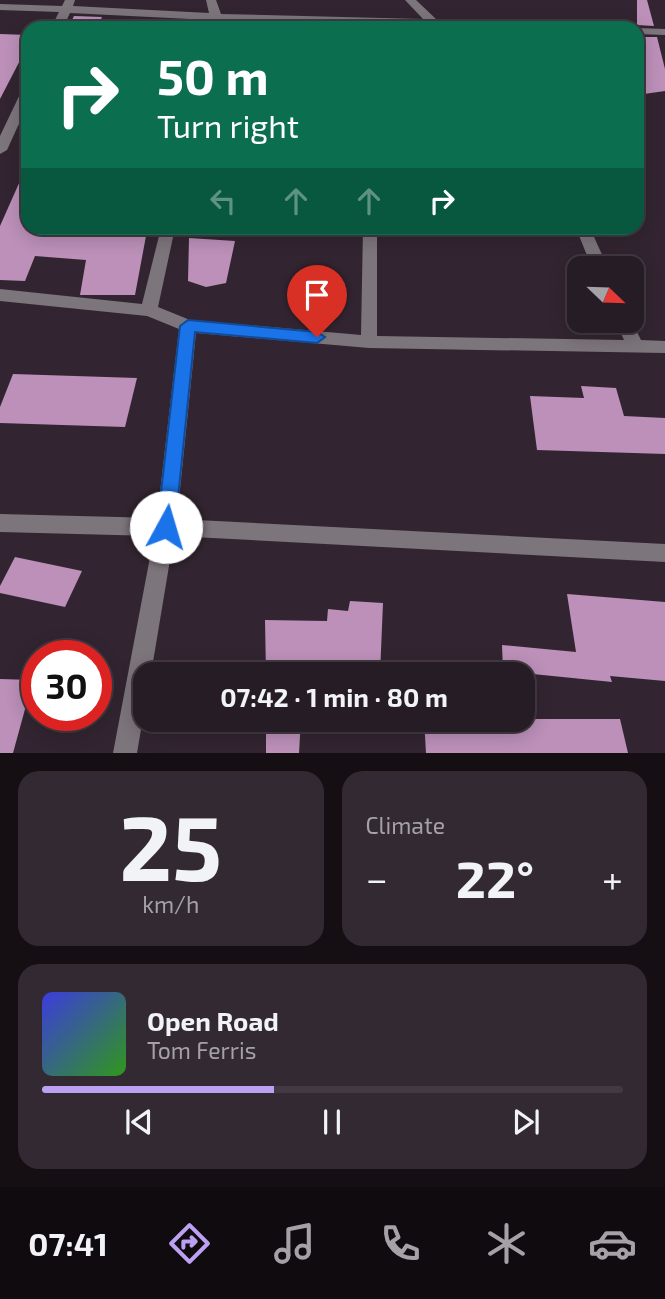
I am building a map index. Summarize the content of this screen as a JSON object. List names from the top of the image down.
{
  "north": "bottom right",
  "page": {
    "turn": ["50 m", "Turn right"],
    "limit": "30",
    "trip": "07:42 · 1 min · 80 m",
    "tile": [
      ["25", "km/h"],
      "Climate"
    ],
    "heat": ["−", "22°", "+"],
    "song": ["Open Road", "Tom Ferris"],
    "tabs": "07:41"
  }
}
